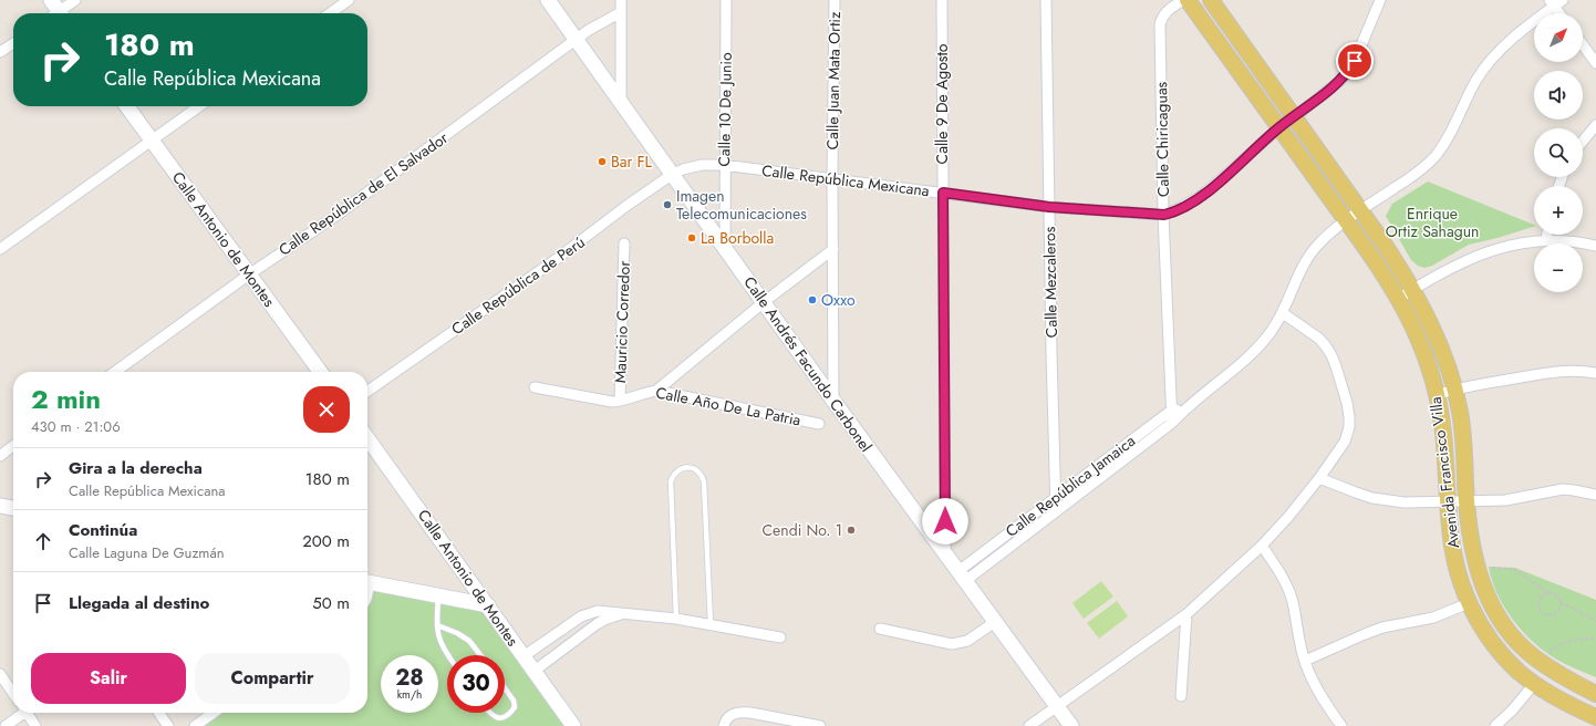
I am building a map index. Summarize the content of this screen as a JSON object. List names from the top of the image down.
{
  "streets": {
    "main road": ["Calle Antonio de Montes", "Calle Andrés Facundo Carbonel", "Avenida Francisco Villa"],
    "street": [
      "Calle Juan Mata Ortiz",
      "Calle 9 De Agosto",
      "Calle 10 De Junio",
      "Calle Chiricaguas",
      "Calle República Mexicana",
      "Calle República de El Salvador",
      "Calle Mezcaleros",
      "Calle República de Perú",
      "Mauricio Corredor",
      "Calle Año De La Patria",
      "Calle República Jamaica"
    ]
  },
  "crossings": [
    ["Calle Juan Mata Ortiz", "Calle República Mexicana"],
    ["Calle Juan Mata Ortiz", "Calle Andrés Facundo Carbonel"],
    ["Calle 9 De Agosto", "Calle República Mexicana"],
    ["Calle 9 De Agosto", "Calle Andrés Facundo Carbonel"],
    ["Calle 10 De Junio", "Calle República Mexicana"],
    ["Calle 10 De Junio", "Calle Andrés Facundo Carbonel"],
    ["Calle Chiricaguas", "Calle República Mexicana"],
    ["Calle Chiricaguas", "Calle República Jamaica"],
    ["Calle República Mexicana", "Calle Mezcaleros"],
    ["Calle República Mexicana", "Calle República de Perú"],
    ["Calle República Mexicana", "Calle Andrés Facundo Carbonel"],
    ["Calle República Mexicana", "Avenida Francisco Villa"],
    ["Calle República de El Salvador", "Calle Antonio de Montes"],
    ["Calle República de El Salvador", "Calle Andrés Facundo Carbonel"],
    ["Calle Mezcaleros", "Calle República Jamaica"],
    ["Calle República de Perú", "Calle Andrés Facundo Carbonel"],
    ["Mauricio Corredor", "Calle Año De La Patria"],
    ["Calle Andrés Facundo Carbonel", "Calle República Jamaica"],
    ["Avenida Francisco Villa", "Calle República Jamaica"]
  ],
  "parks": ["Enrique Ortiz Sahagun"],
  "places": [
    "Bar FL",
    "Imagen Telecomunicaciones",
    "La Borbolla",
    "Oxxo",
    "Cendi No. 1"
  ],
  "north": "top right",
  "page": {
    "map_buttons": ["+", "−"],
    "turn": ["180 m", "Calle República Mexicana"],
    "heading": ["2 min", "430 m · 21:06"],
    "list": [
      {
        "name": "Gira a la derecha",
        "note": "Calle República Mexicana",
        "value": "180 m"
      },
      {
        "name": "Continúa",
        "note": "Calle Laguna De Guzmán",
        "value": "200 m"
      },
      {
        "name": "Llegada al destino",
        "value": "50 m"
      }
    ],
    "buttons": ["Salir", "Compartir"],
    "speed": "28 km/h",
    "limit": "30"
  }
}
